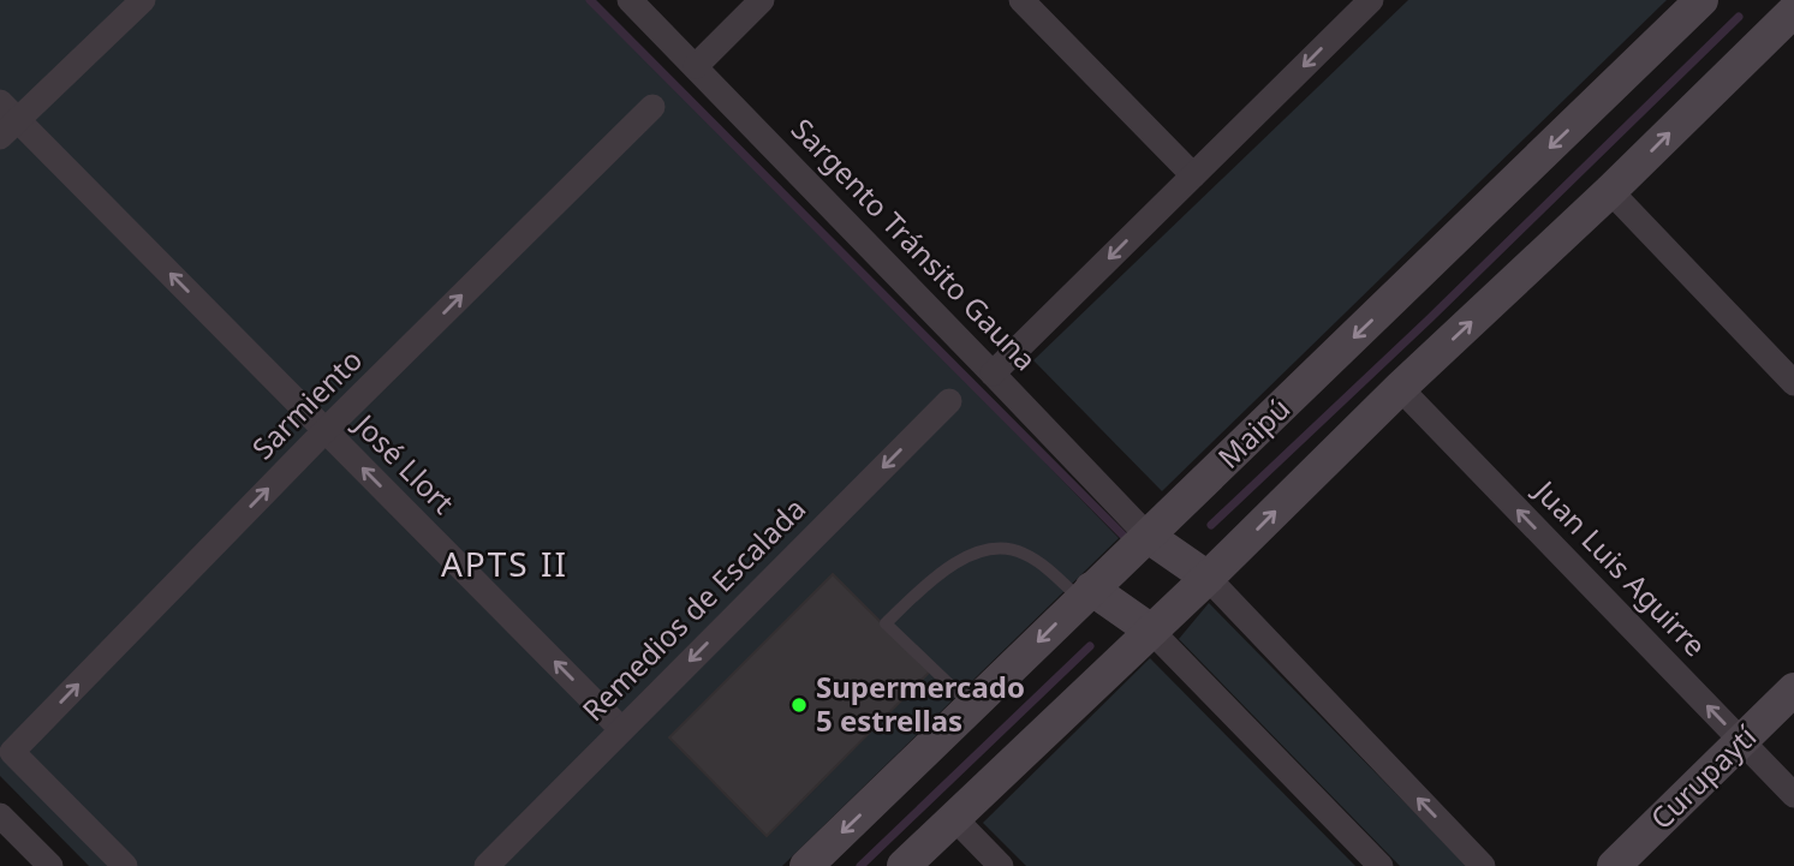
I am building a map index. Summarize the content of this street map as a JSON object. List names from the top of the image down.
{
  "streets": {
    "street": [
      "Sargento Tránsito Gauna",
      "Sarmiento",
      "Maipú",
      "José Llort",
      "Juan Luis Aguirre",
      "Remedios de Escalada",
      "Curupaytí"
    ]
  },
  "crossings": [
    ["Sargento Tránsito Gauna", "Maipú"],
    ["Sarmiento", "José Llort"],
    ["José Llort", "Remedios de Escalada"],
    ["Juan Luis Aguirre", "Curupaytí"]
  ],
  "one_way": [
    "Sarmiento",
    "José Llort",
    "Juan Luis Aguirre",
    "Remedios de Escalada"
  ],
  "districts": ["APTS II"],
  "places": ["Supermercado 5 estrellas"]
}
